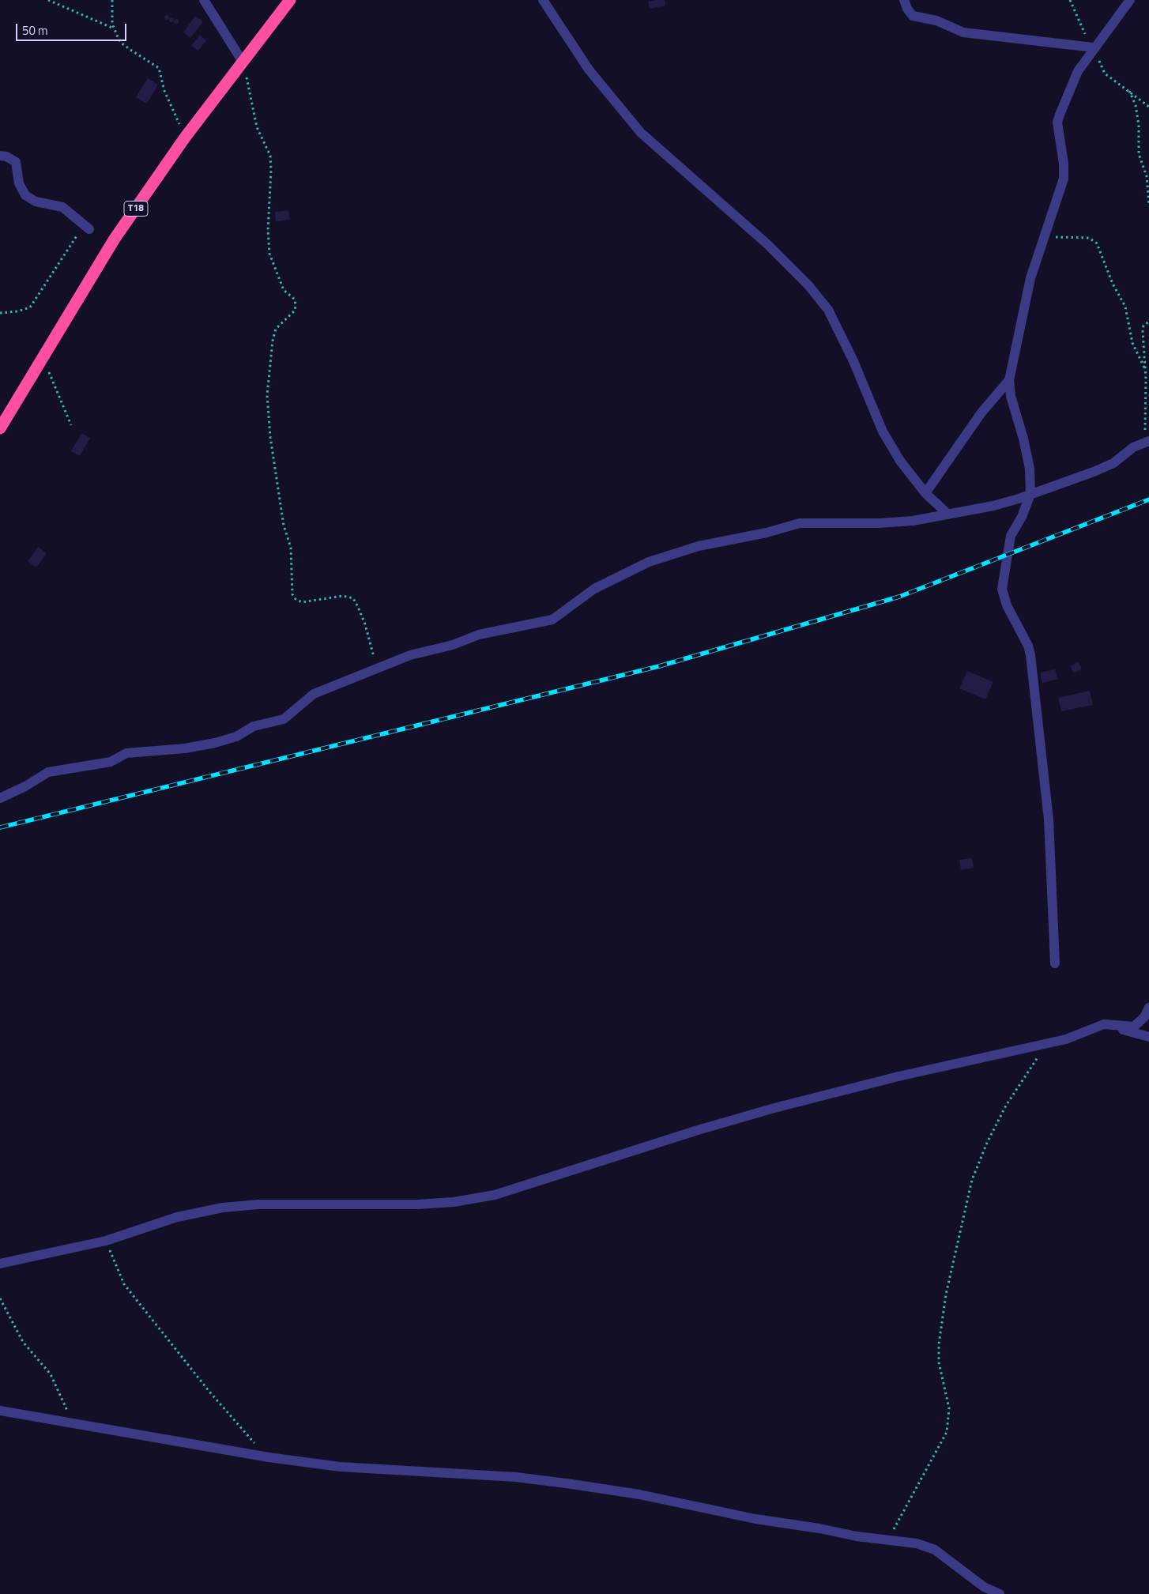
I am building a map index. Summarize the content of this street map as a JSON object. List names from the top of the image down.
{
  "streets": {
    "highway": ["T18"]
  },
  "scale_bar": "50 m"
}
